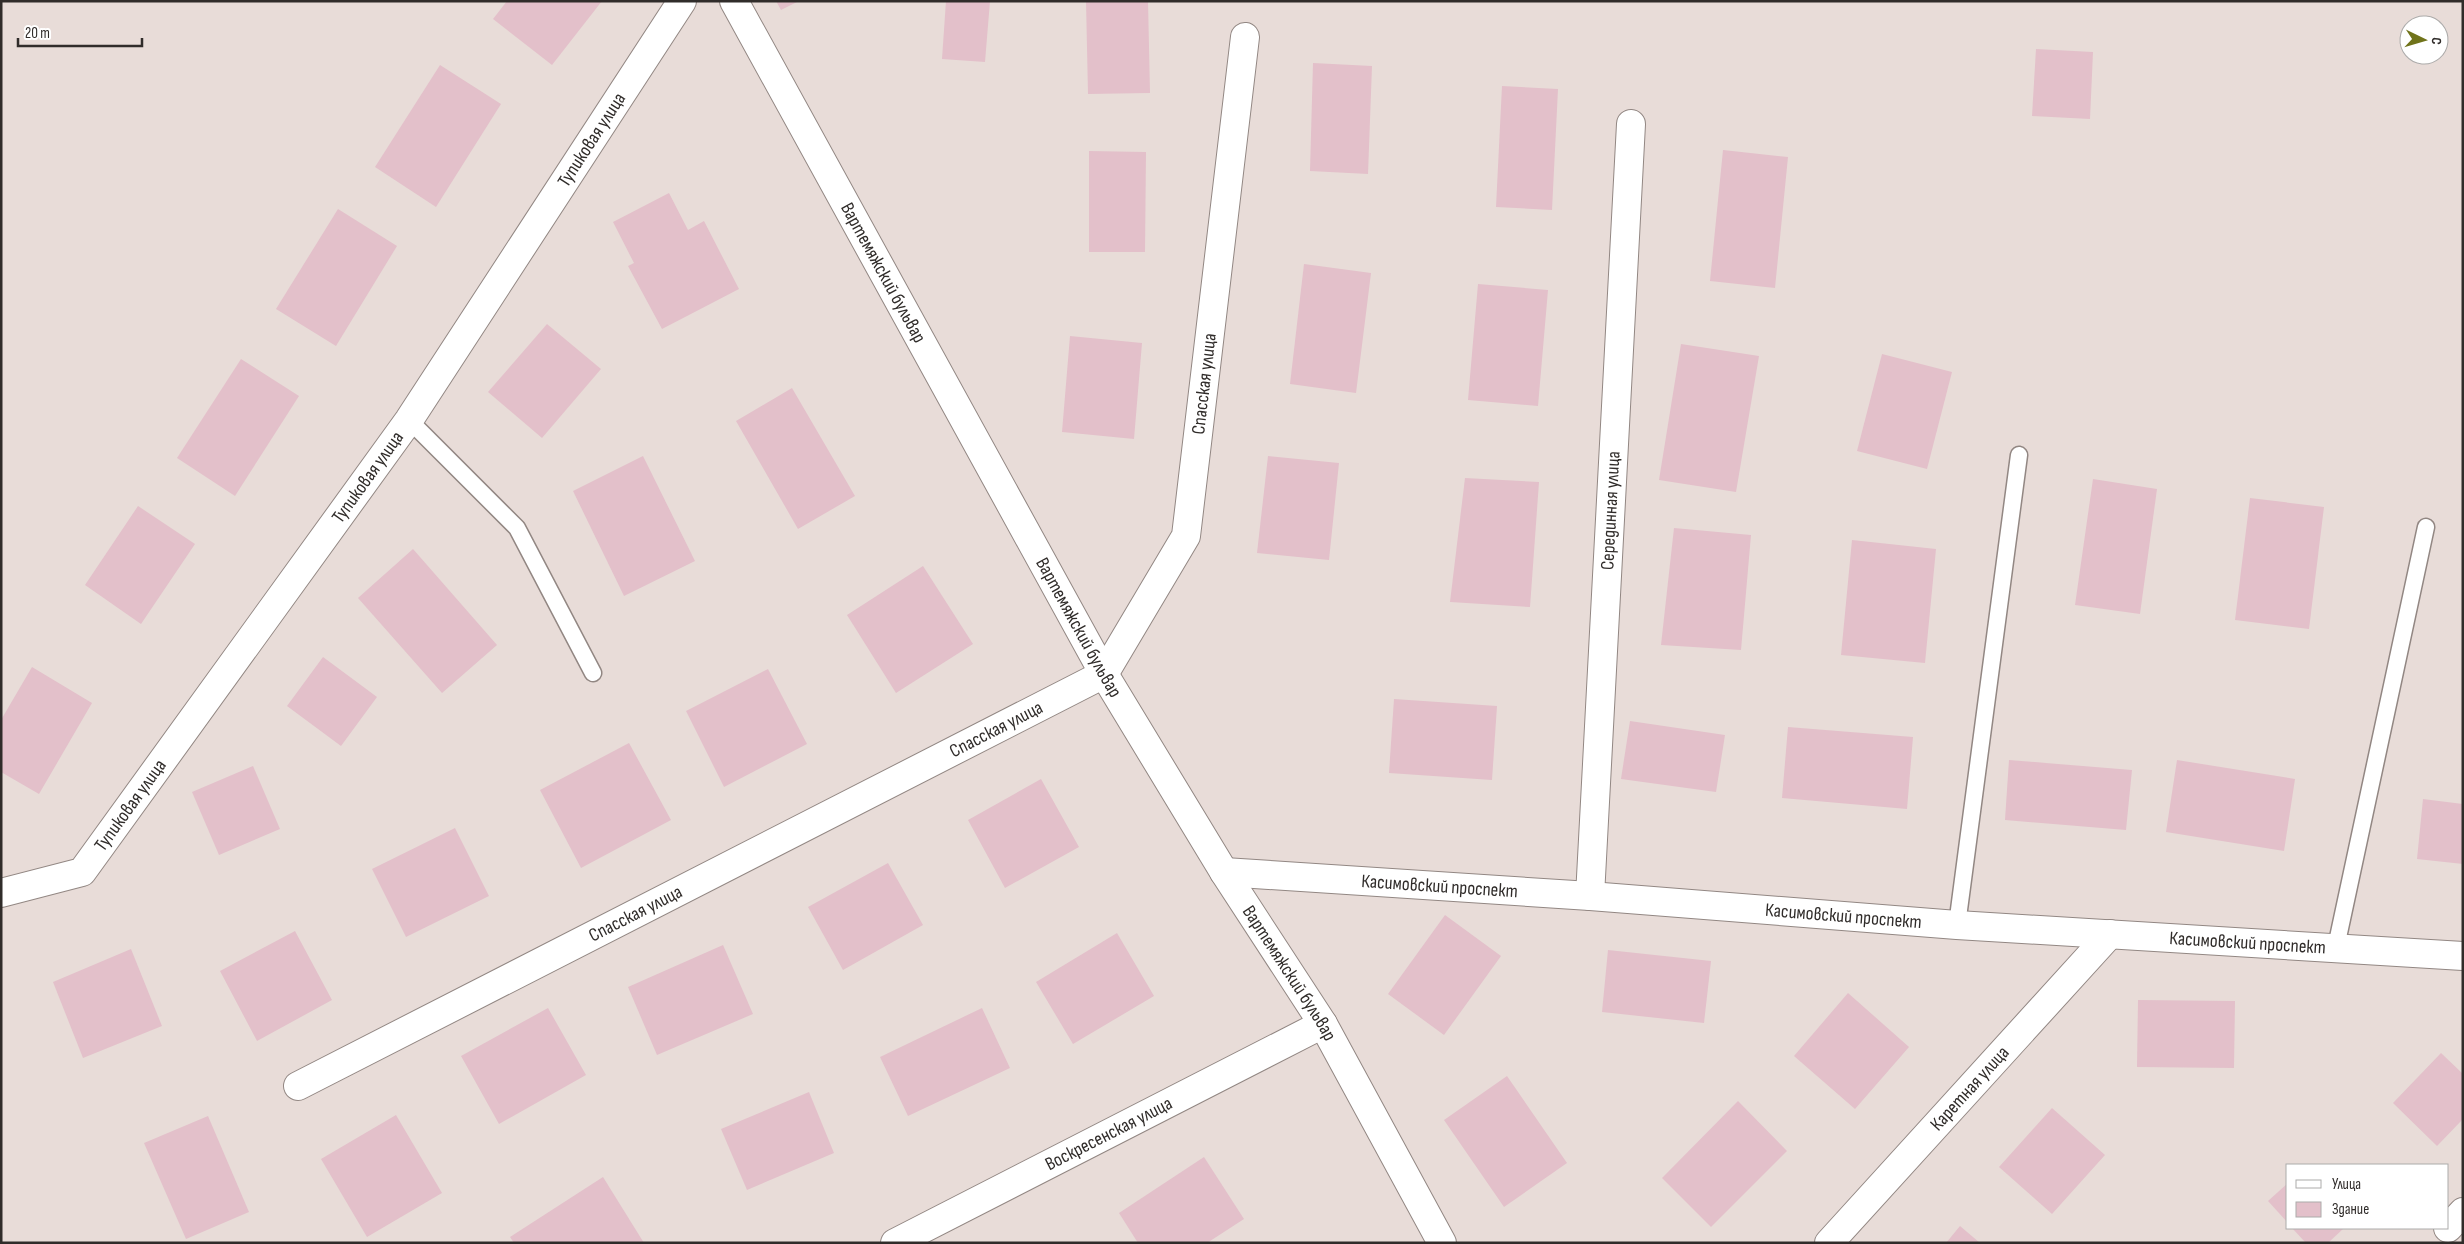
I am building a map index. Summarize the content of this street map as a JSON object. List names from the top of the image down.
{
  "streets": {
    "street": [
      "Тупиковая улица",
      "Вартемяжский бульвар",
      "Спасская улица",
      "Серединная улица",
      "Касимовский проспект",
      "Каретная улица",
      "Воскресенская улица"
    ]
  },
  "crossings": [
    ["Вартемяжский бульвар", "Спасская улица"],
    ["Вартемяжский бульвар", "Касимовский проспект"],
    ["Вартемяжский бульвар", "Воскресенская улица"],
    ["Серединная улица", "Касимовский проспект"],
    ["Касимовский проспект", "Каретная улица"]
  ],
  "legend": ["Улица", "Здание"],
  "scale_bar": "20 m",
  "north": "right"
}
